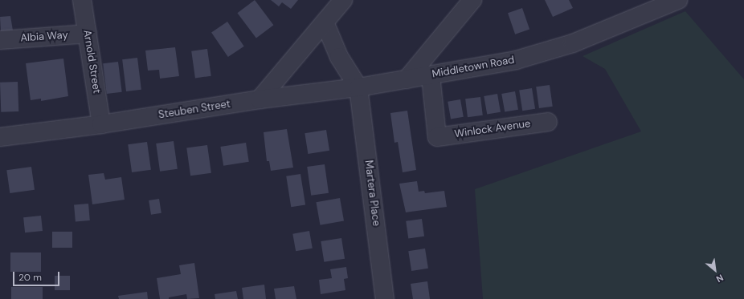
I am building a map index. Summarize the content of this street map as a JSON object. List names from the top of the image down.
{
  "streets": {
    "street": [
      "Albia Way",
      "Arnold Street",
      "Middletown Road",
      "Steuben Street",
      "Winlock Avenue",
      "Martera Place"
    ]
  },
  "crossings": [
    ["Albia Way", "Arnold Street"],
    ["Arnold Street", "Steuben Street"],
    ["Middletown Road", "Steuben Street"],
    ["Middletown Road", "Winlock Avenue"],
    ["Middletown Road", "Martera Place"]
  ],
  "scale_bar": "20 m",
  "north": "bottom right"
}
